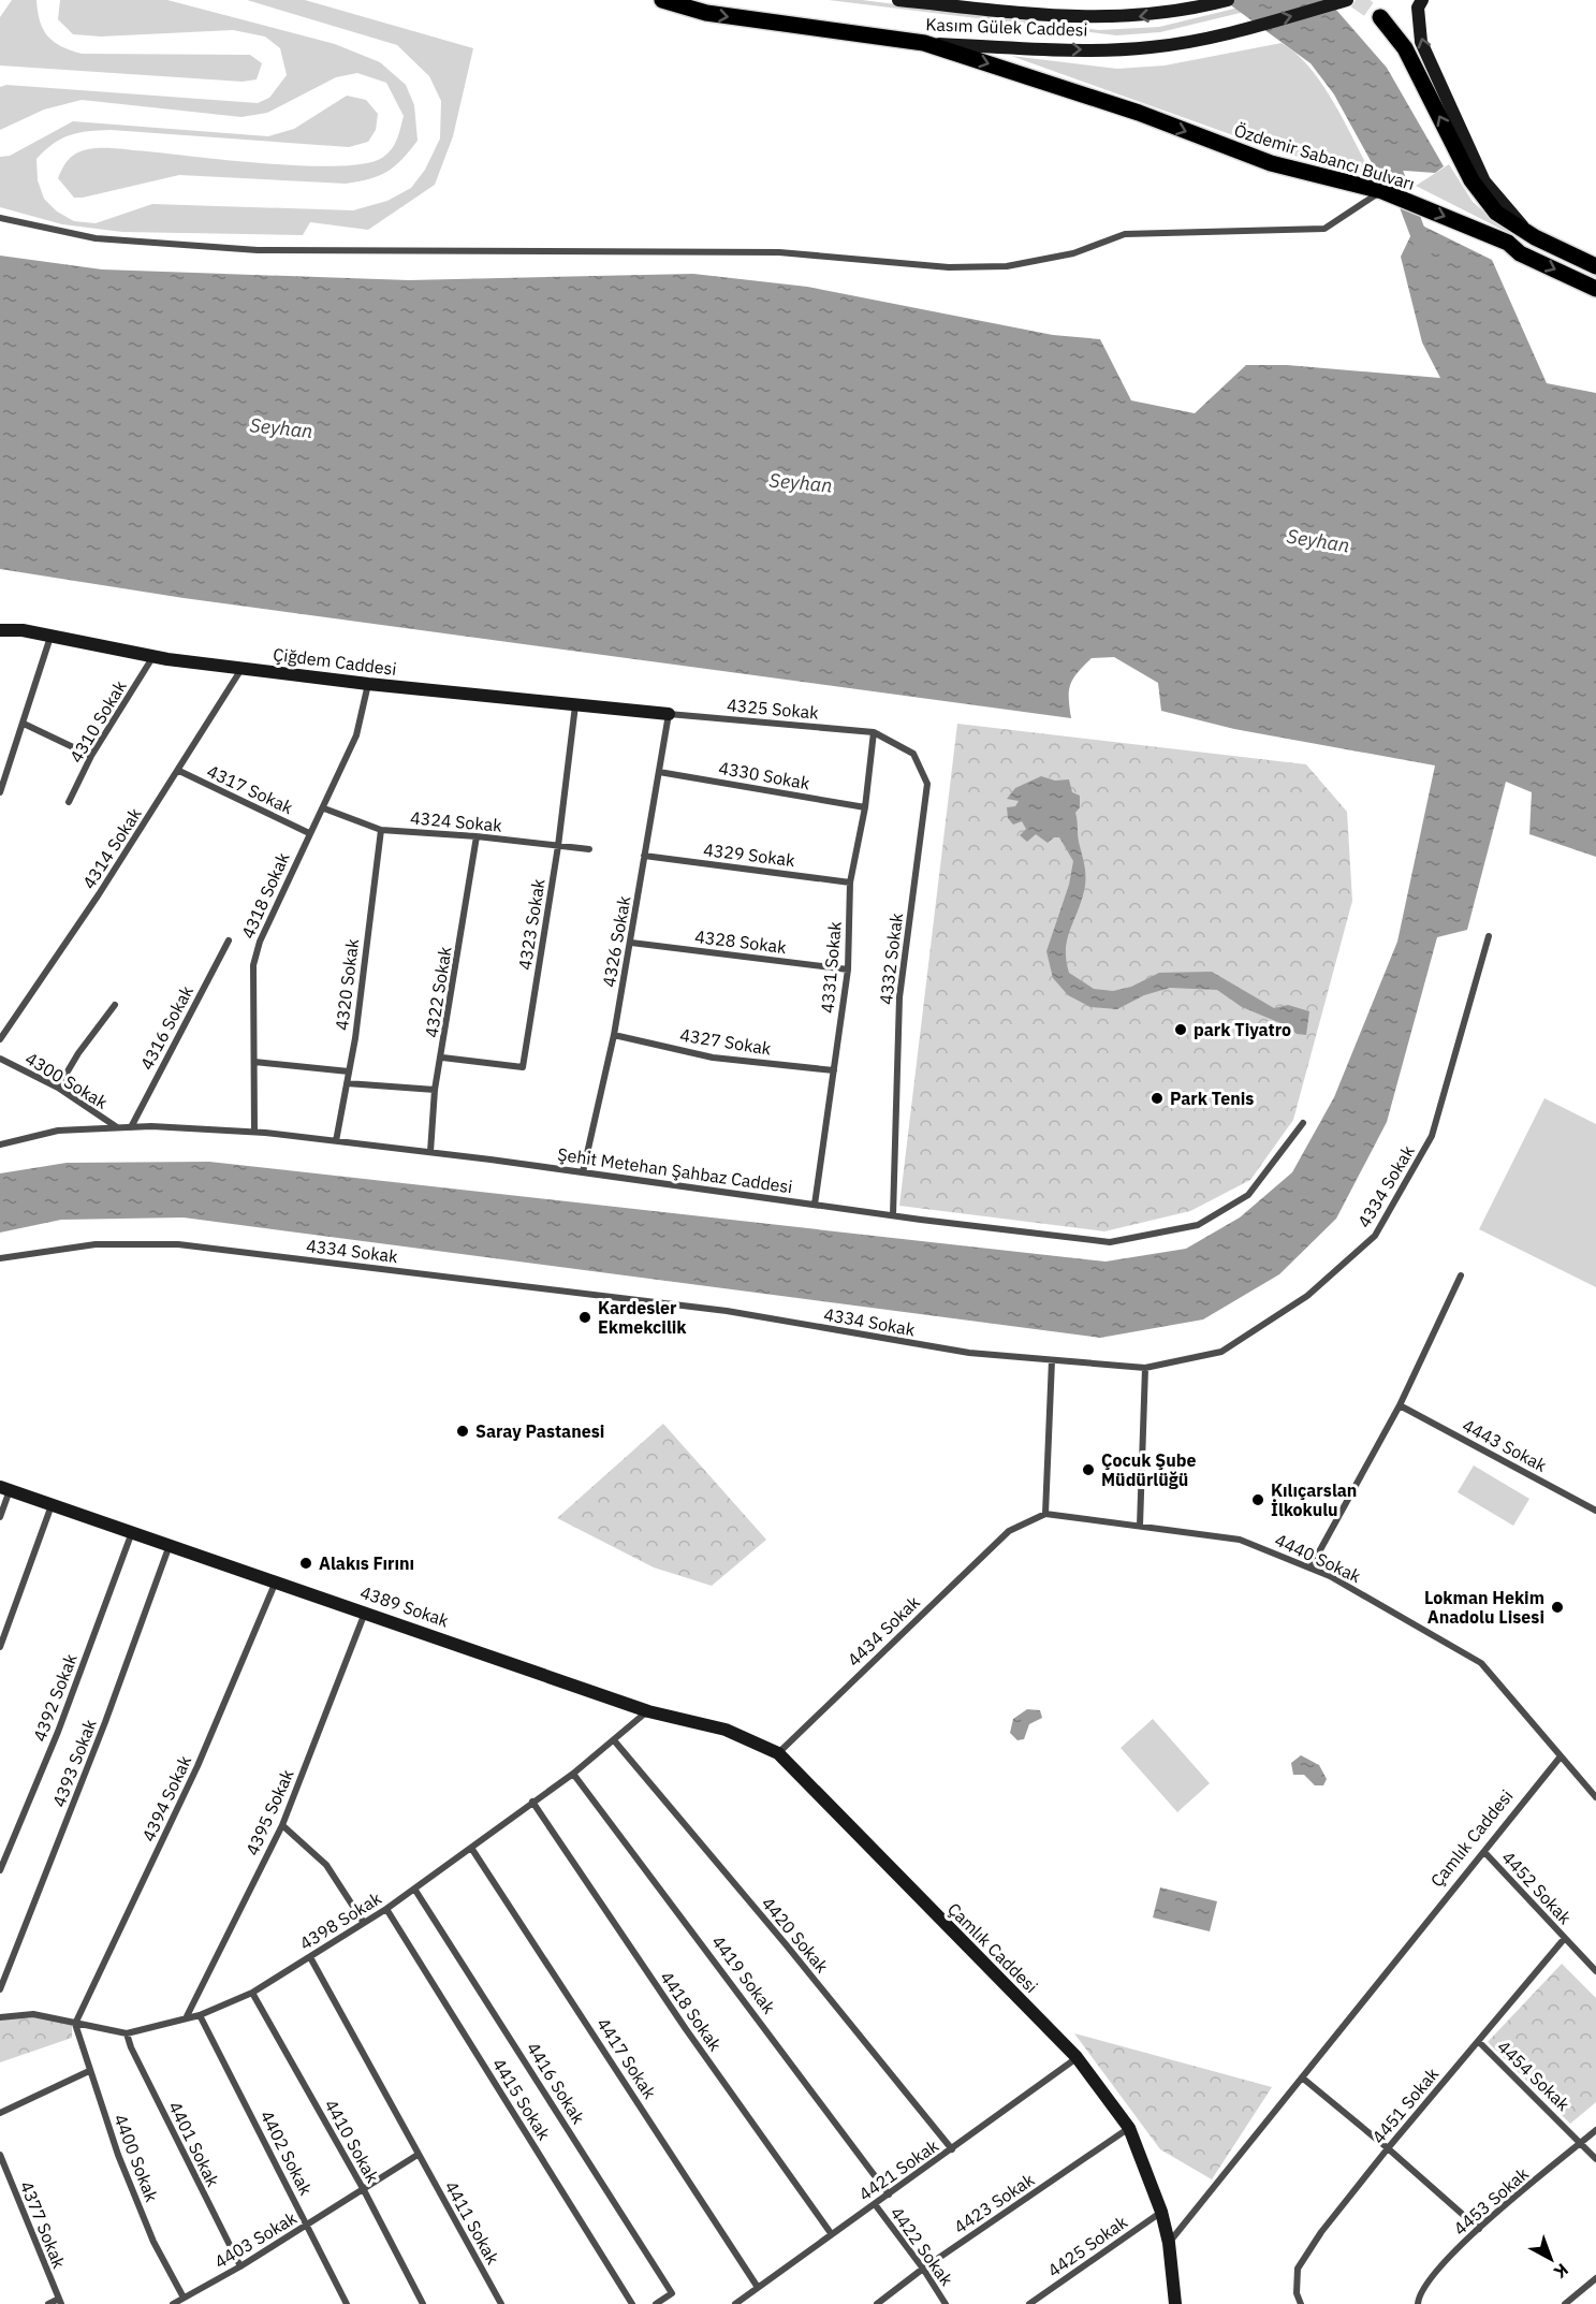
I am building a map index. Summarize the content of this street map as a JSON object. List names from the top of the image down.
{
  "streets": {
    "main road": [
      "Kasım Gülek Caddesi",
      "Özdemir Sabancı Bulvarı",
      "Çiğdem Caddesi",
      "4389 Sokak",
      "Çamlık Caddesi"
    ],
    "street": [
      "4325 Sokak",
      "4310 Sokak",
      "4330 Sokak",
      "4317 Sokak",
      "4324 Sokak",
      "4314 Sokak",
      "4329 Sokak",
      "4318 Sokak",
      "4323 Sokak",
      "4326 Sokak",
      "4328 Sokak",
      "4332 Sokak",
      "4331 Sokak",
      "4320 Sokak",
      "4322 Sokak",
      "4316 Sokak",
      "4327 Sokak",
      "4300 Sokak",
      "Şehit Metehan Şahbaz Caddesi",
      "4334 Sokak",
      "4443 Sokak",
      "4440 Sokak",
      "4434 Sokak",
      "4392 Sokak",
      "4393 Sokak",
      "4394 Sokak",
      "4395 Sokak",
      "4452 Sokak",
      "4398 Sokak",
      "4420 Sokak",
      "4419 Sokak",
      "4418 Sokak",
      "4417 Sokak",
      "4454 Sokak",
      "4416 Sokak",
      "4415 Sokak",
      "4451 Sokak",
      "4410 Sokak",
      "4401 Sokak",
      "4402 Sokak",
      "4400 Sokak",
      "4421 Sokak",
      "4453 Sokak",
      "4423 Sokak",
      "4411 Sokak",
      "4377 Sokak",
      "4403 Sokak",
      "4422 Sokak",
      "4425 Sokak"
    ]
  },
  "crossings": [
    ["Kasım Gülek Caddesi", "Özdemir Sabancı Bulvarı"],
    ["Çiğdem Caddesi", "4325 Sokak"],
    ["Çiğdem Caddesi", "4310 Sokak"],
    ["Çiğdem Caddesi", "4314 Sokak"],
    ["Çiğdem Caddesi", "4318 Sokak"],
    ["Çiğdem Caddesi", "4323 Sokak"],
    ["Çiğdem Caddesi", "4326 Sokak"],
    ["4325 Sokak", "4326 Sokak"],
    ["4325 Sokak", "4332 Sokak"],
    ["4325 Sokak", "4331 Sokak"],
    ["4330 Sokak", "4326 Sokak"],
    ["4330 Sokak", "4331 Sokak"],
    ["4317 Sokak", "4314 Sokak"],
    ["4317 Sokak", "4318 Sokak"],
    ["4324 Sokak", "4318 Sokak"],
    ["4324 Sokak", "4323 Sokak"],
    ["4324 Sokak", "4320 Sokak"],
    ["4324 Sokak", "4322 Sokak"],
    ["4329 Sokak", "4326 Sokak"],
    ["4329 Sokak", "4331 Sokak"],
    ["4318 Sokak", "Şehit Metehan Şahbaz Caddesi"],
    ["4323 Sokak", "4322 Sokak"],
    ["4326 Sokak", "4328 Sokak"],
    ["4326 Sokak", "4327 Sokak"],
    ["4326 Sokak", "Şehit Metehan Şahbaz Caddesi"],
    ["4328 Sokak", "4331 Sokak"],
    ["4332 Sokak", "4331 Sokak"],
    ["4332 Sokak", "Şehit Metehan Şahbaz Caddesi"],
    ["4331 Sokak", "4327 Sokak"],
    ["4331 Sokak", "Şehit Metehan Şahbaz Caddesi"],
    ["4320 Sokak", "Şehit Metehan Şahbaz Caddesi"],
    ["4322 Sokak", "Şehit Metehan Şahbaz Caddesi"],
    ["4316 Sokak", "Şehit Metehan Şahbaz Caddesi"],
    ["4300 Sokak", "Şehit Metehan Şahbaz Caddesi"],
    ["4440 Sokak", "4434 Sokak"],
    ["4440 Sokak", "Çamlık Caddesi"],
    ["4389 Sokak", "4392 Sokak"],
    ["4389 Sokak", "4393 Sokak"],
    ["4389 Sokak", "4394 Sokak"],
    ["4389 Sokak", "4395 Sokak"],
    ["4389 Sokak", "Çamlık Caddesi"],
    ["4389 Sokak", "4398 Sokak"],
    ["4434 Sokak", "Çamlık Caddesi"],
    ["4394 Sokak", "4398 Sokak"],
    ["4394 Sokak", "4400 Sokak"],
    ["4395 Sokak", "4398 Sokak"],
    ["Çamlık Caddesi", "4452 Sokak"],
    ["Çamlık Caddesi", "4421 Sokak"],
    ["Çamlık Caddesi", "4423 Sokak"],
    ["Çamlık Caddesi", "4425 Sokak"],
    ["4452 Sokak", "4451 Sokak"],
    ["4398 Sokak", "4420 Sokak"],
    ["4398 Sokak", "4419 Sokak"],
    ["4398 Sokak", "4418 Sokak"],
    ["4398 Sokak", "4417 Sokak"],
    ["4398 Sokak", "4416 Sokak"],
    ["4398 Sokak", "4415 Sokak"],
    ["4398 Sokak", "4410 Sokak"],
    ["4398 Sokak", "4401 Sokak"],
    ["4398 Sokak", "4402 Sokak"],
    ["4398 Sokak", "4400 Sokak"],
    ["4398 Sokak", "4411 Sokak"],
    ["4420 Sokak", "4421 Sokak"],
    ["4419 Sokak", "4421 Sokak"],
    ["4418 Sokak", "4421 Sokak"],
    ["4417 Sokak", "4421 Sokak"],
    ["4454 Sokak", "4451 Sokak"],
    ["4454 Sokak", "4453 Sokak"],
    ["4410 Sokak", "4403 Sokak"],
    ["4401 Sokak", "4403 Sokak"],
    ["4402 Sokak", "4403 Sokak"],
    ["4400 Sokak", "4403 Sokak"],
    ["4421 Sokak", "4422 Sokak"],
    ["4423 Sokak", "4422 Sokak"],
    ["4411 Sokak", "4403 Sokak"]
  ],
  "one_way": ["Özdemir Sabancı Bulvarı"],
  "water": ["Seyhan"],
  "places": [
    "park Tiyatro",
    "Park Tenis",
    "Kardesler Ekmekcilik",
    "Saray Pastanesi",
    "Çocuk Şube Müdürlüğü",
    "Kılıçarslan İlkokulu",
    "Alakıs Fırını",
    "Lokman Hekim Anadolu Lisesi"
  ],
  "north": "bottom right"
}
